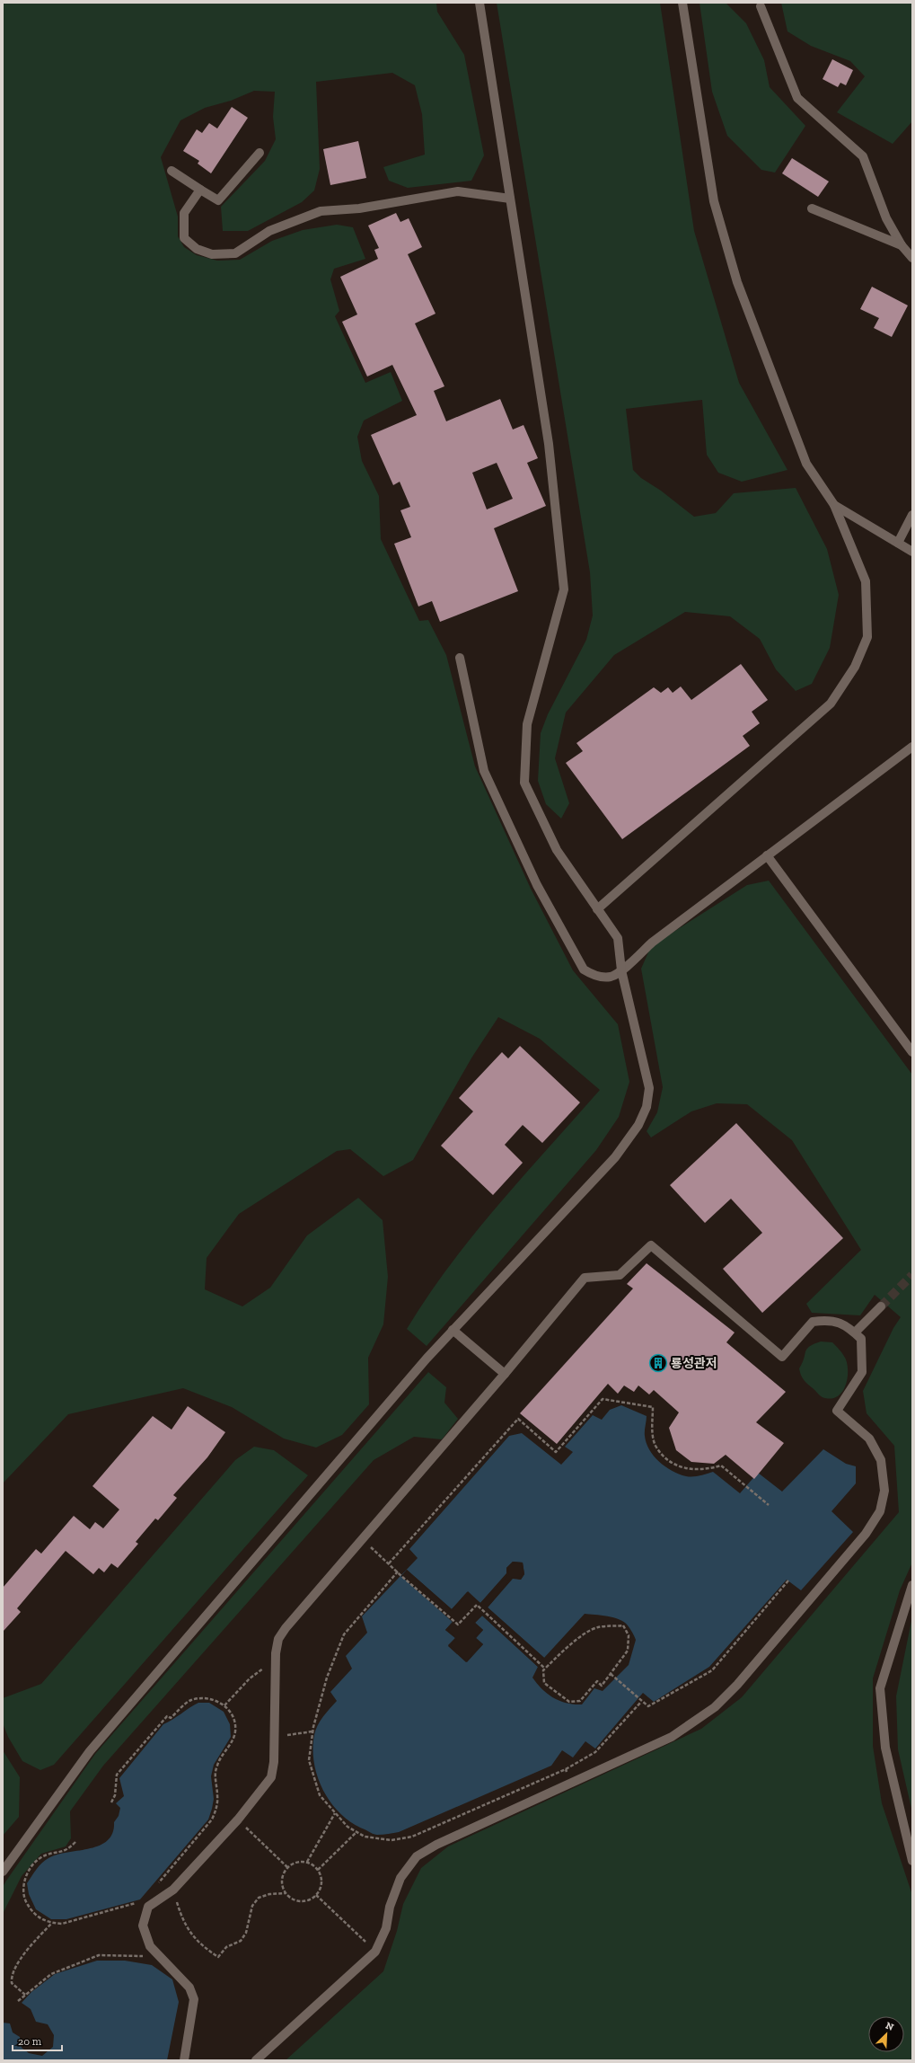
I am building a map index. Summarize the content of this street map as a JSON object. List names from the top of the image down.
{
  "places": {
    "building": ["룡성관저"]
  },
  "scale_bar": "20 m",
  "north": "top right"
}
